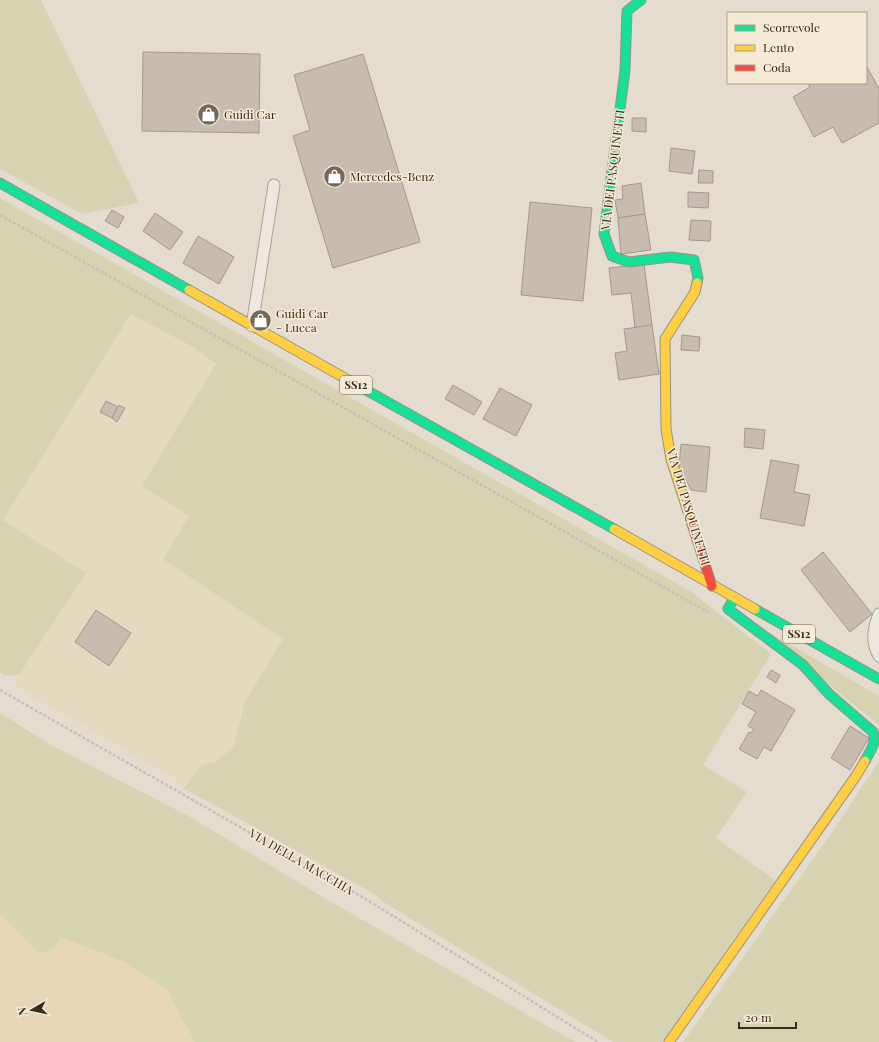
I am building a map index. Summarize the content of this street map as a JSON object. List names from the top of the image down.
{
  "streets": {
    "street": ["VIA DEI PASQUINETTI", "SS12"],
    "path": ["VIA DELLA MACCHIA"]
  },
  "crossings": [
    ["VIA DEI PASQUINETTI", "SS12"]
  ],
  "places": {
    "shop": ["Guidi Car", "Mercedes-Benz", "Guidi Car - Lucca"]
  },
  "legend": ["Scorrevole", "Lento", "Coda"],
  "scale_bar": "20 m",
  "north": "left"
}
